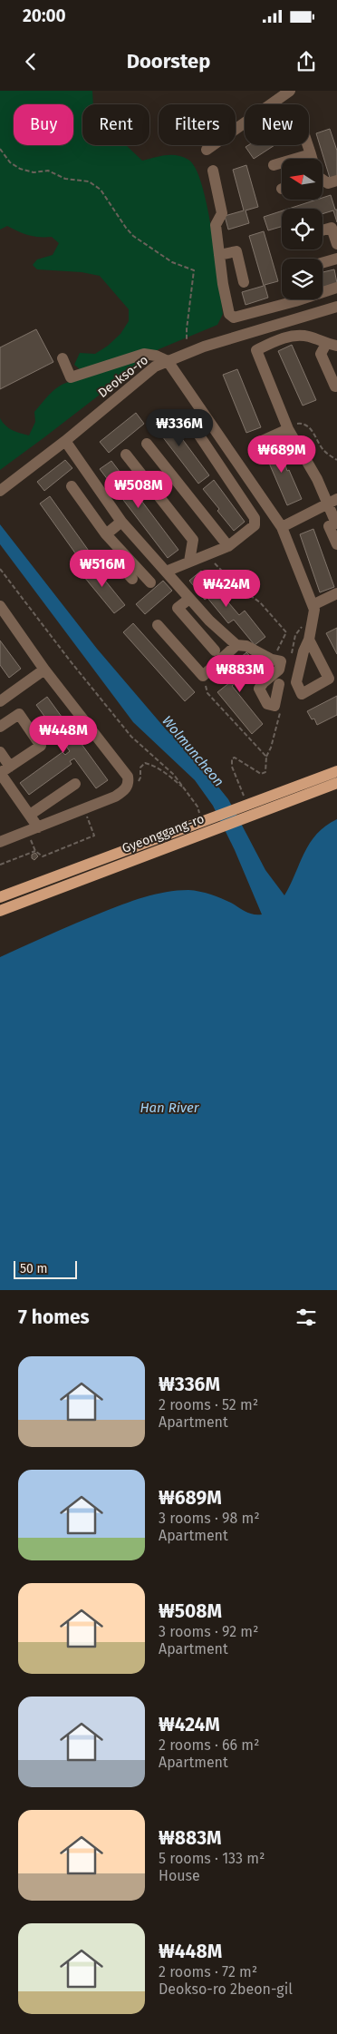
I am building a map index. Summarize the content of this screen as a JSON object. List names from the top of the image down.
{
  "streets": {
    "main road": ["Gyeonggang-ro"],
    "street": ["Deokso-ro"]
  },
  "water": ["Wolmuncheon", "Han River"],
  "scale_bar": "50 m",
  "north": "left",
  "page": {
    "status": "20:00",
    "header": "Doorstep",
    "chip": [
      "Buy",
      "Rent",
      "Filters",
      "New"
    ],
    "price": [
      "₩336M",
      "₩689M",
      "₩508M",
      "₩516M",
      "₩424M",
      "₩883M",
      "₩448M"
    ],
    "scale": "50 m",
    "heading": "7 homes",
    "list": [
      {
        "name": "₩336M",
        "note": "2 rooms · 52 m² · Apartment"
      },
      {
        "name": "₩689M",
        "note": "3 rooms · 98 m² · Apartment"
      },
      {
        "name": "₩508M",
        "note": "3 rooms · 92 m² · Apartment"
      },
      {
        "name": "₩424M",
        "note": "2 rooms · 66 m² · Apartment"
      },
      {
        "name": "₩883M",
        "note": "5 rooms · 133 m² · House"
      },
      {
        "name": "₩448M",
        "note": "2 rooms · 72 m² · Deokso-ro 2beon-gil"
      }
    ]
  }
}
